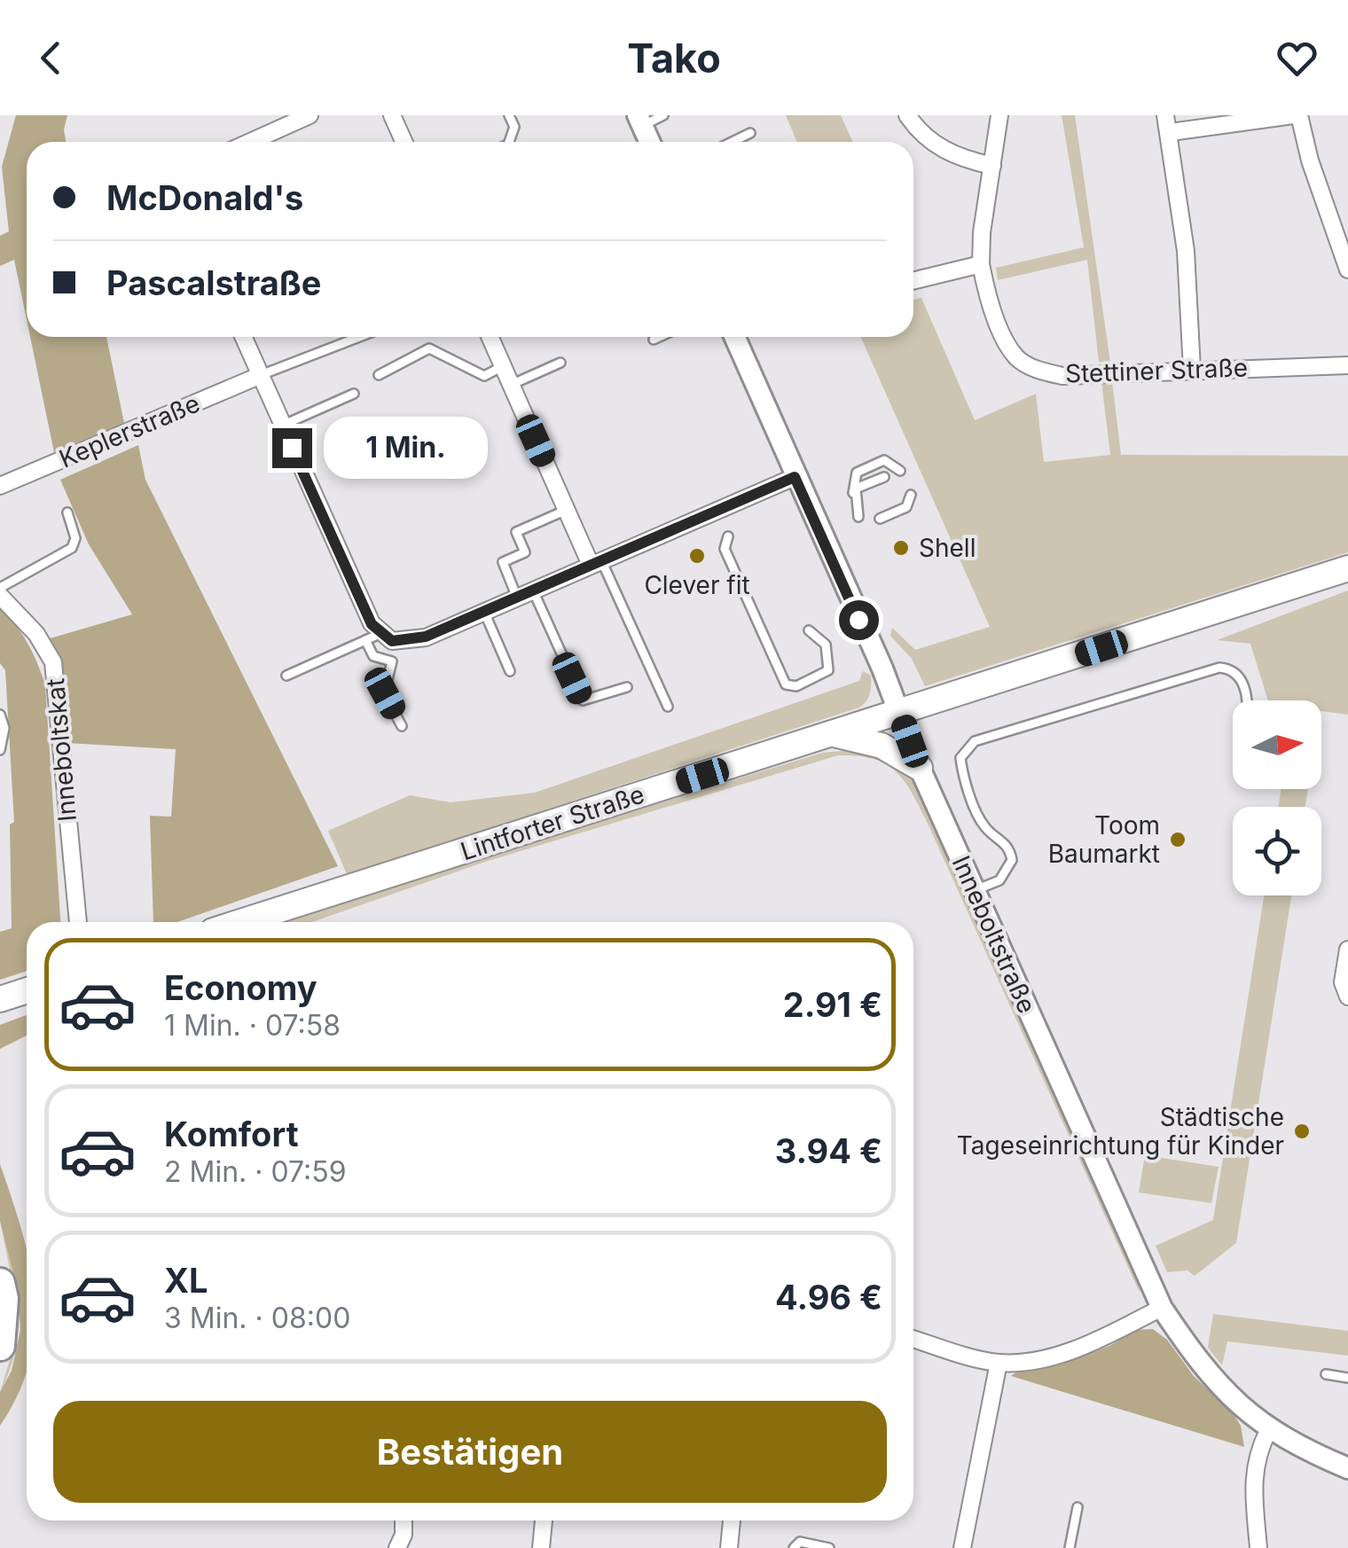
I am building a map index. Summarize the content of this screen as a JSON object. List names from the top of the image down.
{
  "streets": {
    "main road": ["Lintforter Straße"],
    "street": [
      "Stettiner Straße",
      "Keplerstraße",
      "Inneboltskat",
      "Inneboltstraße"
    ]
  },
  "crossings": [
    ["Lintforter Straße", "Inneboltstraße"]
  ],
  "places": [
    "Shell",
    "Clever fit",
    "Toom Baumarkt",
    "Städtische Tageseinrichtung für Kinder"
  ],
  "north": "right",
  "page": {
    "header": "Tako",
    "banner": ["McDonald's", "Pascalstraße"],
    "bubble": "1 Min.",
    "list": [
      {
        "name": "Economy",
        "note": "1 Min. · 07:58",
        "value": "2.91 €"
      },
      {
        "name": "Komfort",
        "note": "2 Min. · 07:59",
        "value": "3.94 €"
      },
      {
        "name": "XL",
        "note": "3 Min. · 08:00",
        "value": "4.96 €"
      }
    ],
    "buttons": "Bestätigen"
  }
}
